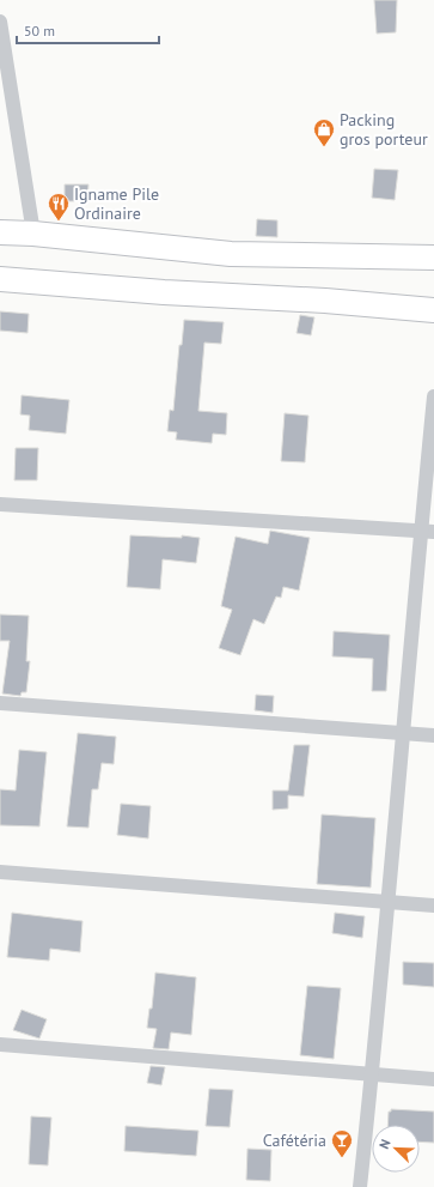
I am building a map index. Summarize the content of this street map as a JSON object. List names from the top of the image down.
{
  "places": {
    "shop": ["Packing gros porteur"],
    "restaurant": ["Igname Pile Ordinaire"],
    "bar": ["Cafétéria"]
  },
  "scale_bar": "50 m",
  "north": "top left"
}
